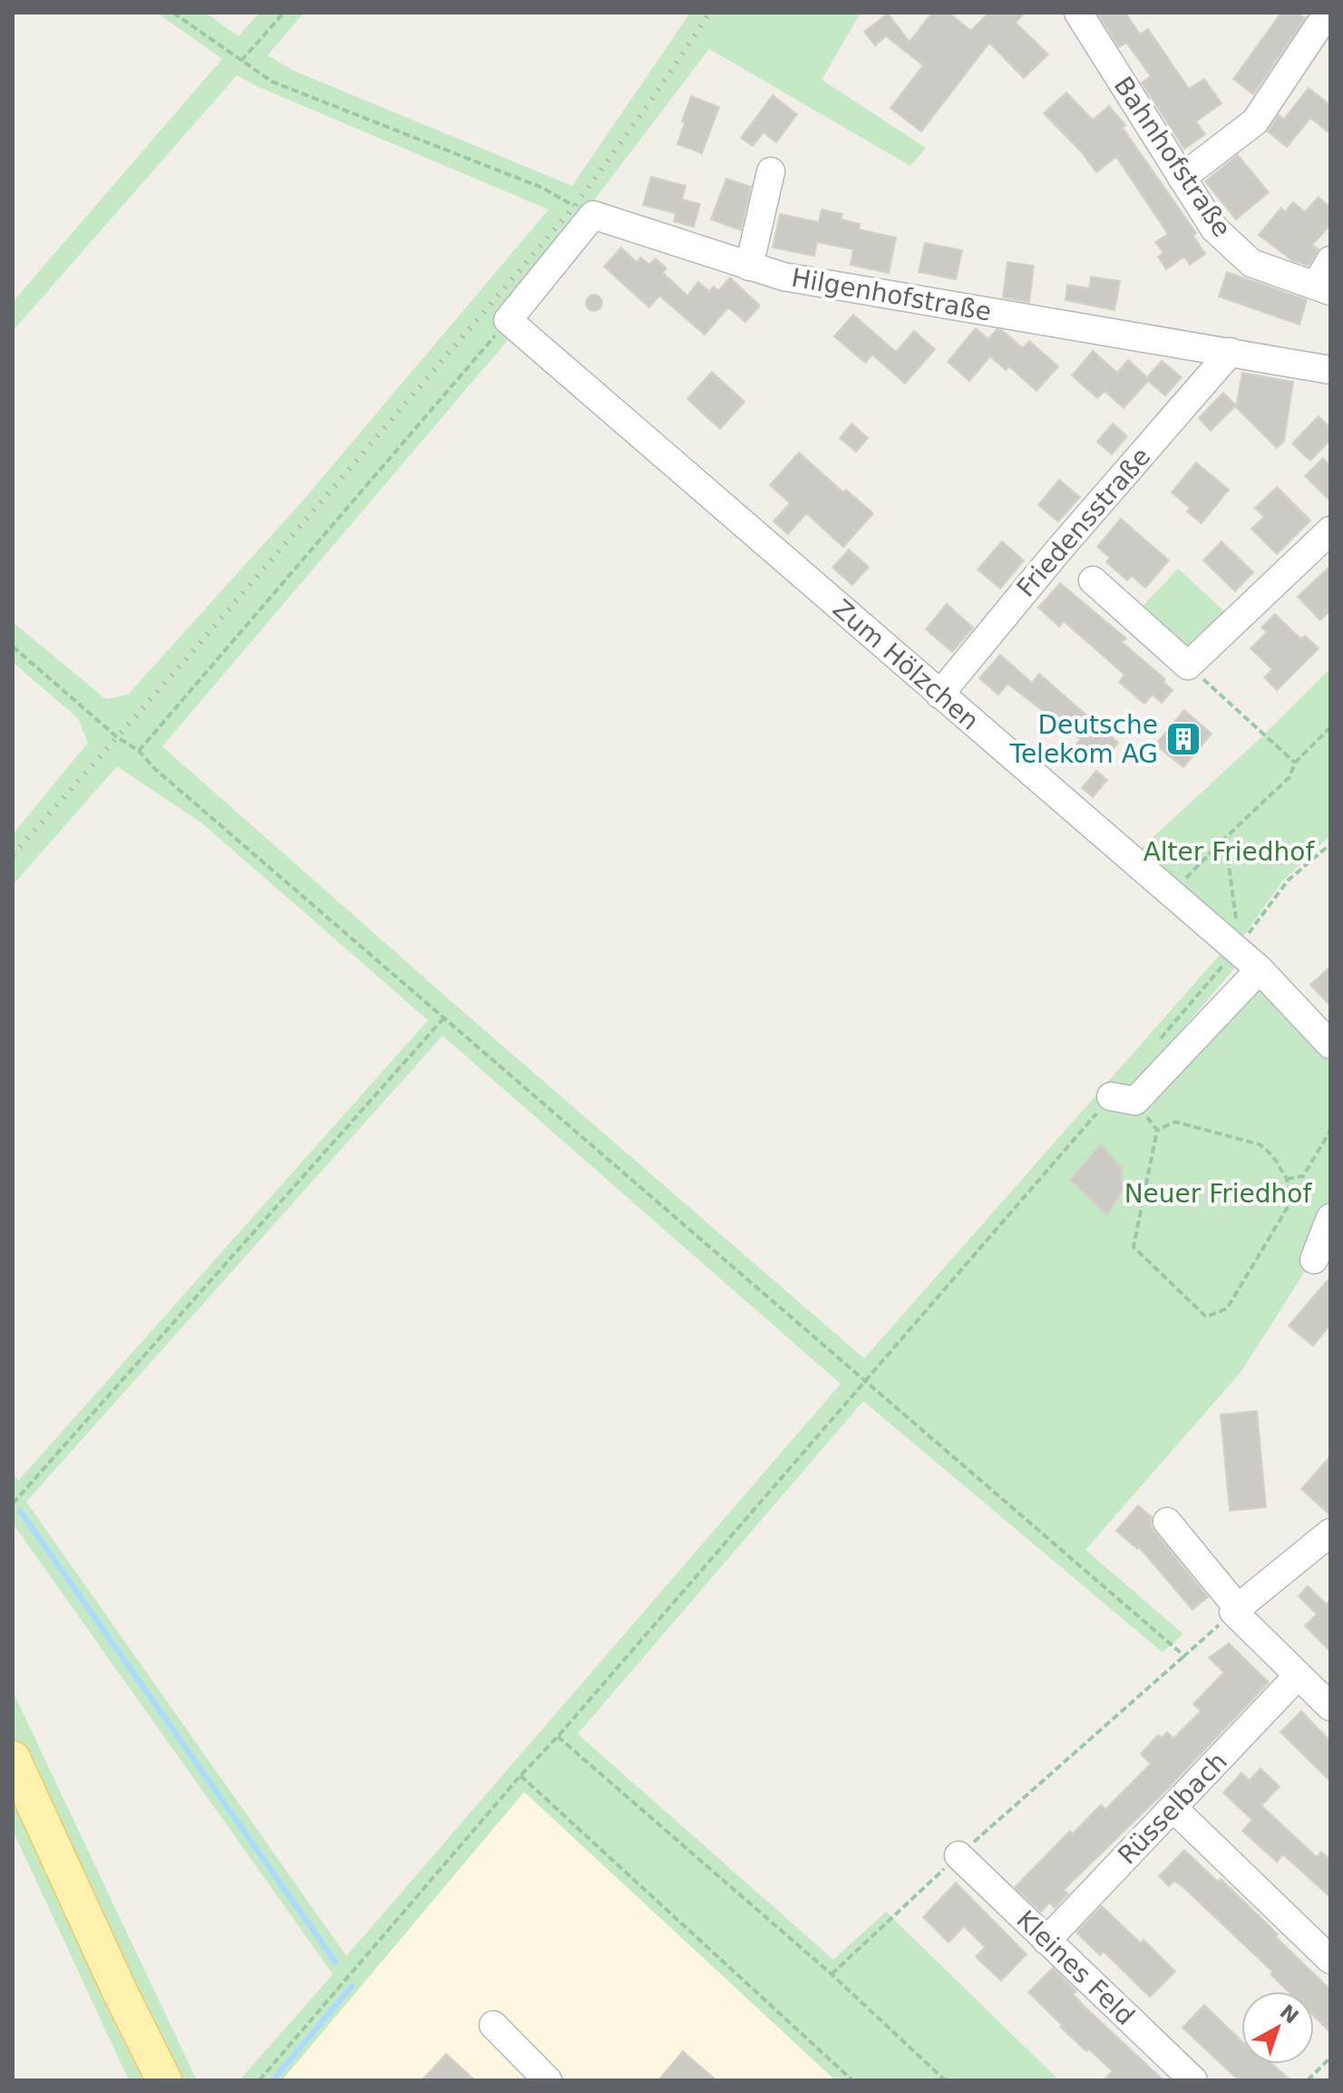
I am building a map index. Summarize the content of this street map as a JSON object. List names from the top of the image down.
{
  "streets": {
    "street": [
      "Bahnhofstraße",
      "Hilgenhofstraße",
      "Friedensstraße",
      "Zum Hölzchen",
      "Rüsselbach",
      "Kleines Feld"
    ]
  },
  "crossings": [
    ["Hilgenhofstraße", "Friedensstraße"],
    ["Friedensstraße", "Zum Hölzchen"],
    ["Rüsselbach", "Kleines Feld"]
  ],
  "parks": ["Alter Friedhof", "Neuer Friedhof"],
  "places": {
    "building": ["Deutsche Telekom AG"]
  },
  "north": "top right"
}
